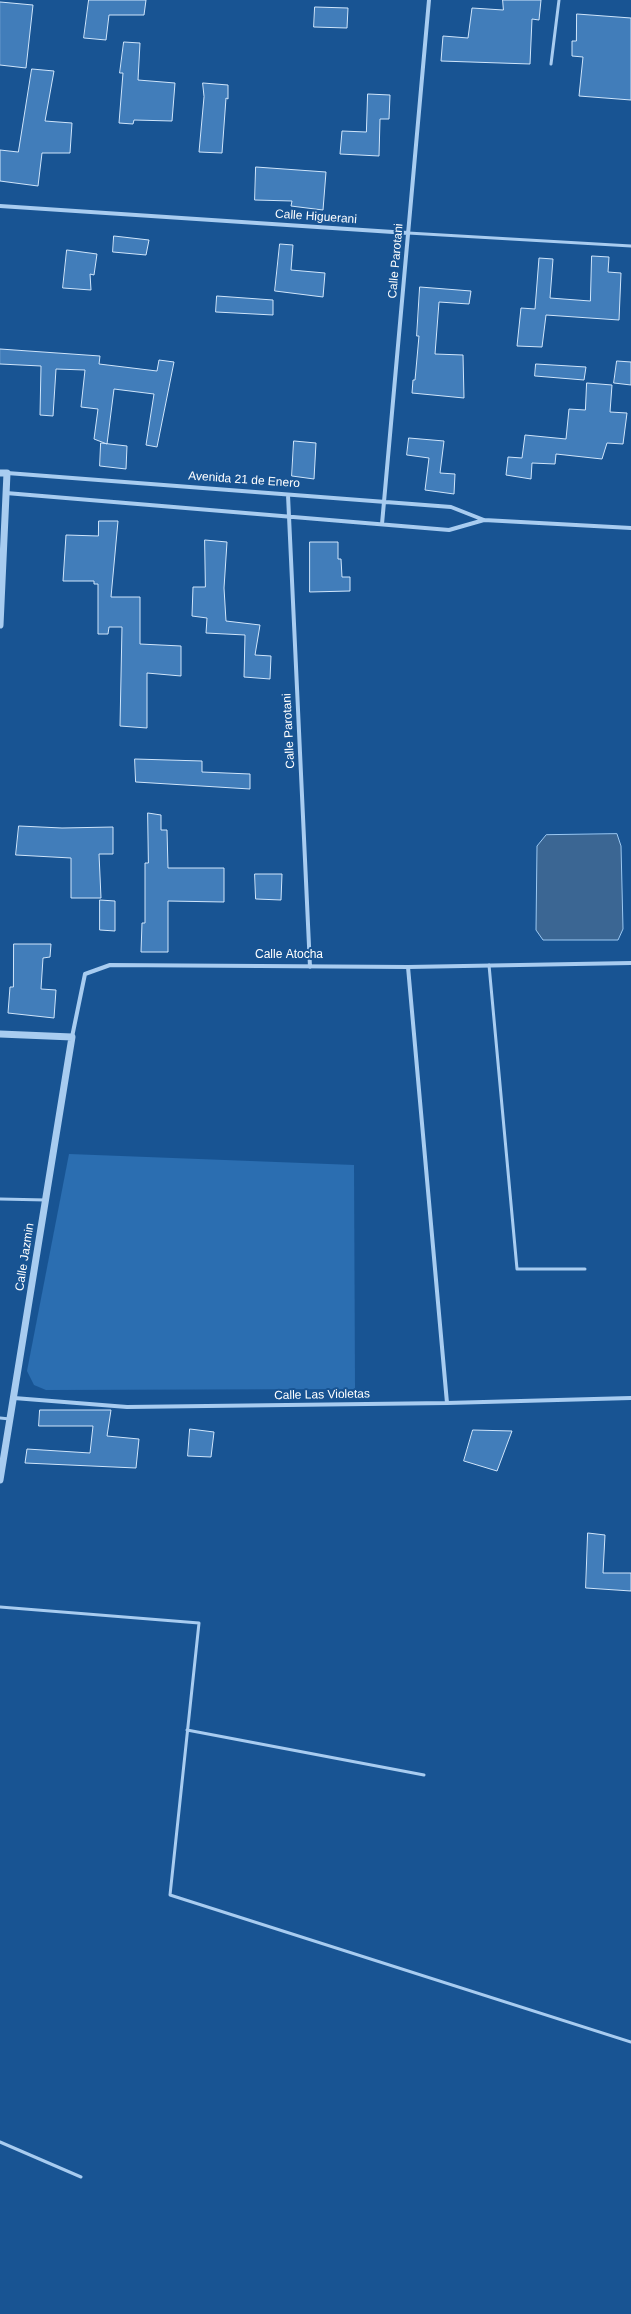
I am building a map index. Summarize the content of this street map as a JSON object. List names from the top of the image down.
{
  "streets": {
    "street": [
      "Calle Higuerani",
      "Calle Parotani",
      "Avenida 21 de Enero",
      "Calle Atocha",
      "Calle Jazmin",
      "Calle Las Violetas"
    ]
  },
  "crossings": [
    ["Calle Higuerani", "Calle Parotani"],
    ["Calle Parotani", "Avenida 21 de Enero"],
    ["Calle Parotani", "Calle Atocha"],
    ["Calle Atocha", "Calle Jazmin"],
    ["Calle Jazmin", "Calle Las Violetas"]
  ]
}
